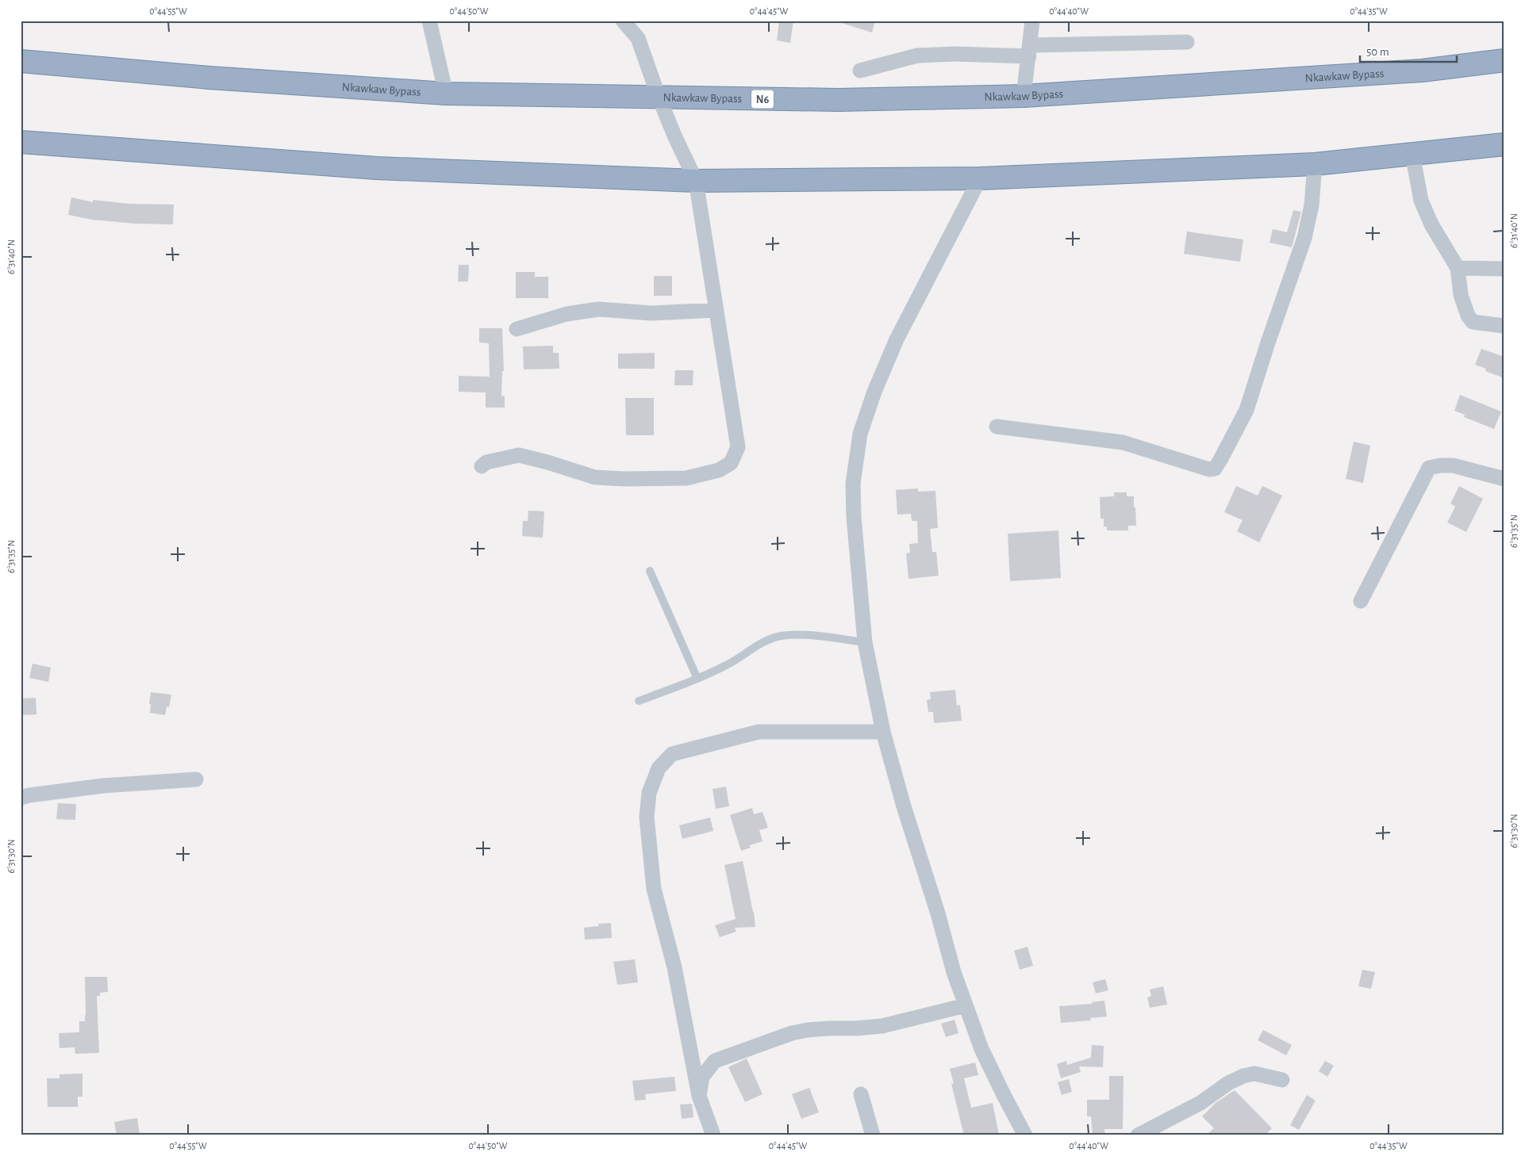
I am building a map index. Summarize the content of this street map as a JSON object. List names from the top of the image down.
{
  "streets": {
    "highway": ["Nkawkaw Bypass", "N6"]
  },
  "scale_bar": "50 m",
  "coordinates": [
    "0°44'55\"W",
    "0°44'50\"W",
    "0°44'45\"W",
    "0°44'40\"W",
    "0°44'35\"W",
    "6°31'40\"N",
    "6°31'35\"N",
    "6°31'30\"N"
  ]
}
